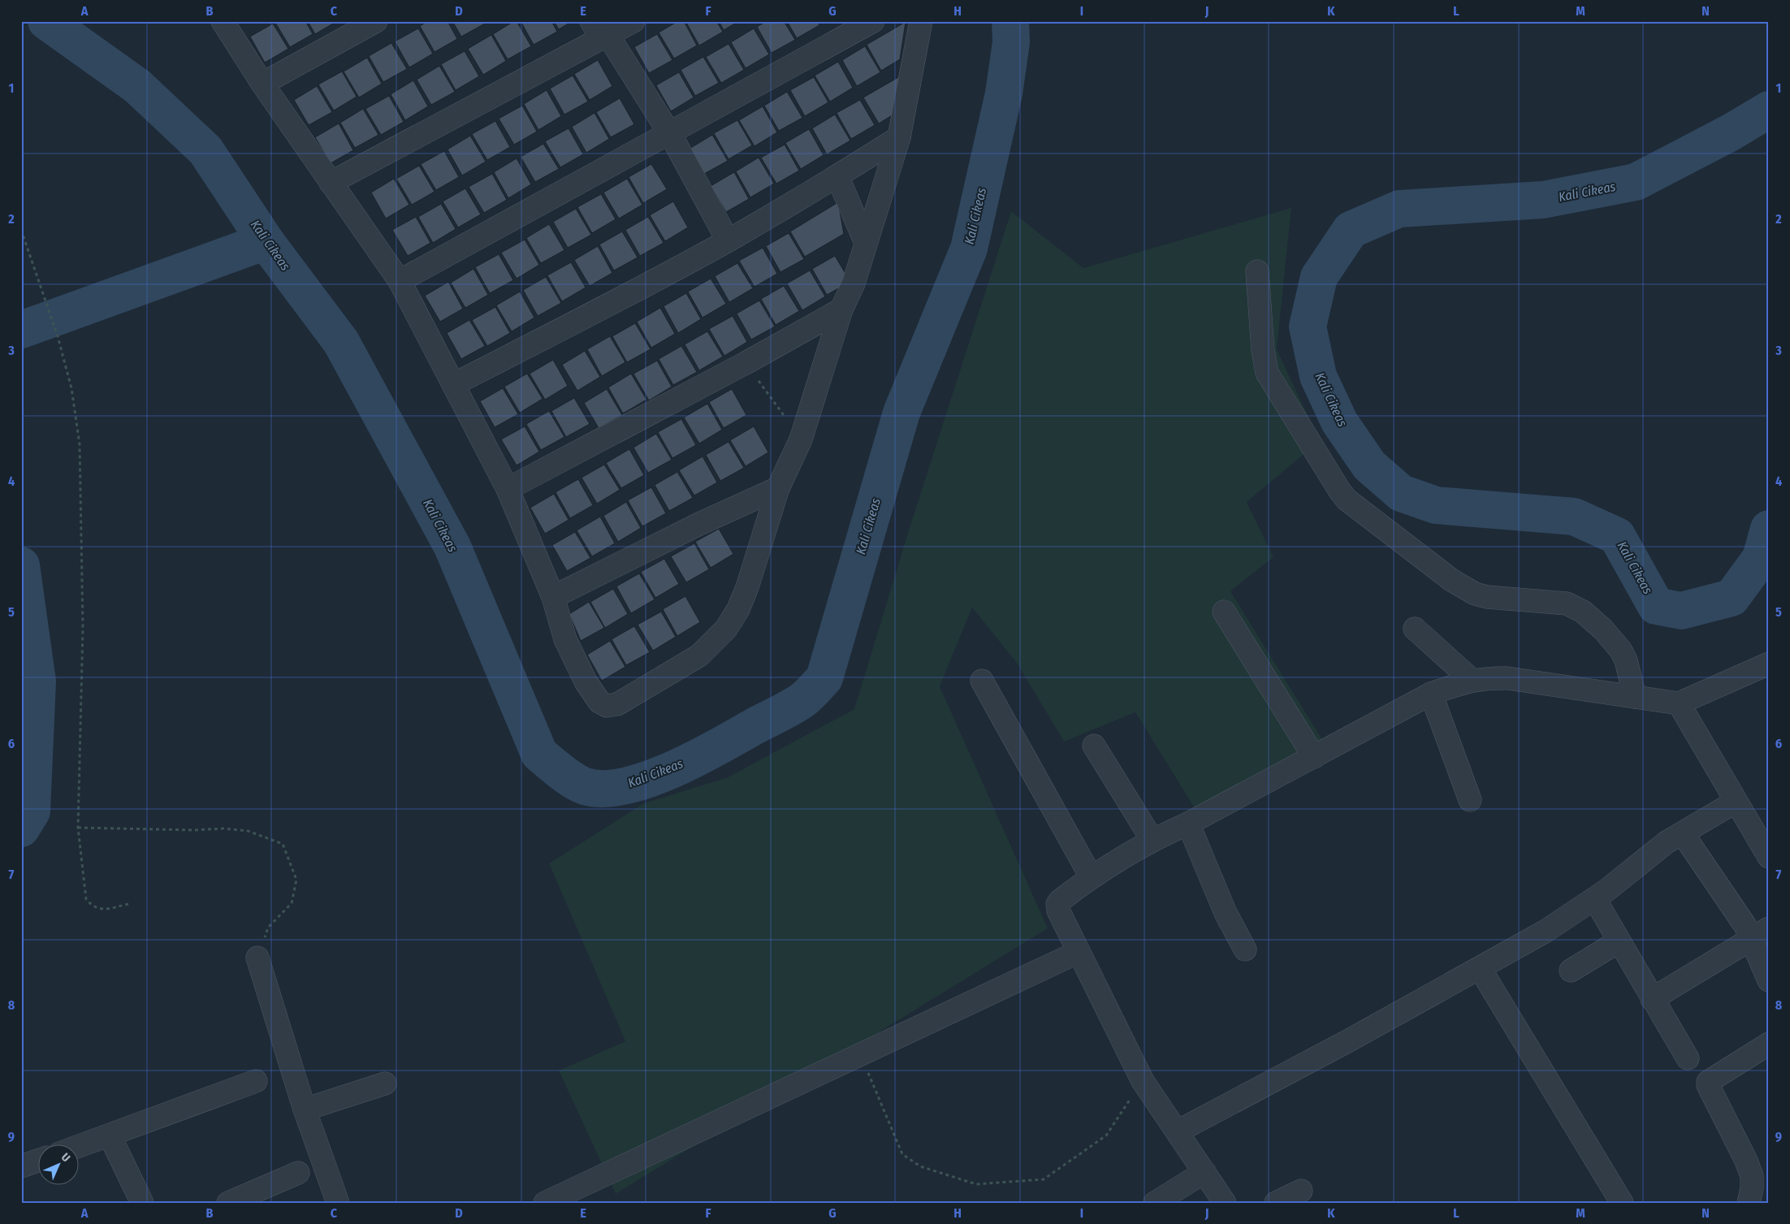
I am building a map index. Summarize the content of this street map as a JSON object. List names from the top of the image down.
{
  "water": ["Kali Cikeas"],
  "north": "top right",
  "grid": {
    "columns": [
      "A",
      "B",
      "C",
      "D",
      "E",
      "F",
      "G",
      "H",
      "I",
      "J",
      "K",
      "L",
      "M",
      "N"
    ],
    "rows": [
      "1",
      "2",
      "3",
      "4",
      "5",
      "6",
      "7",
      "8",
      "9"
    ]
  }
}
